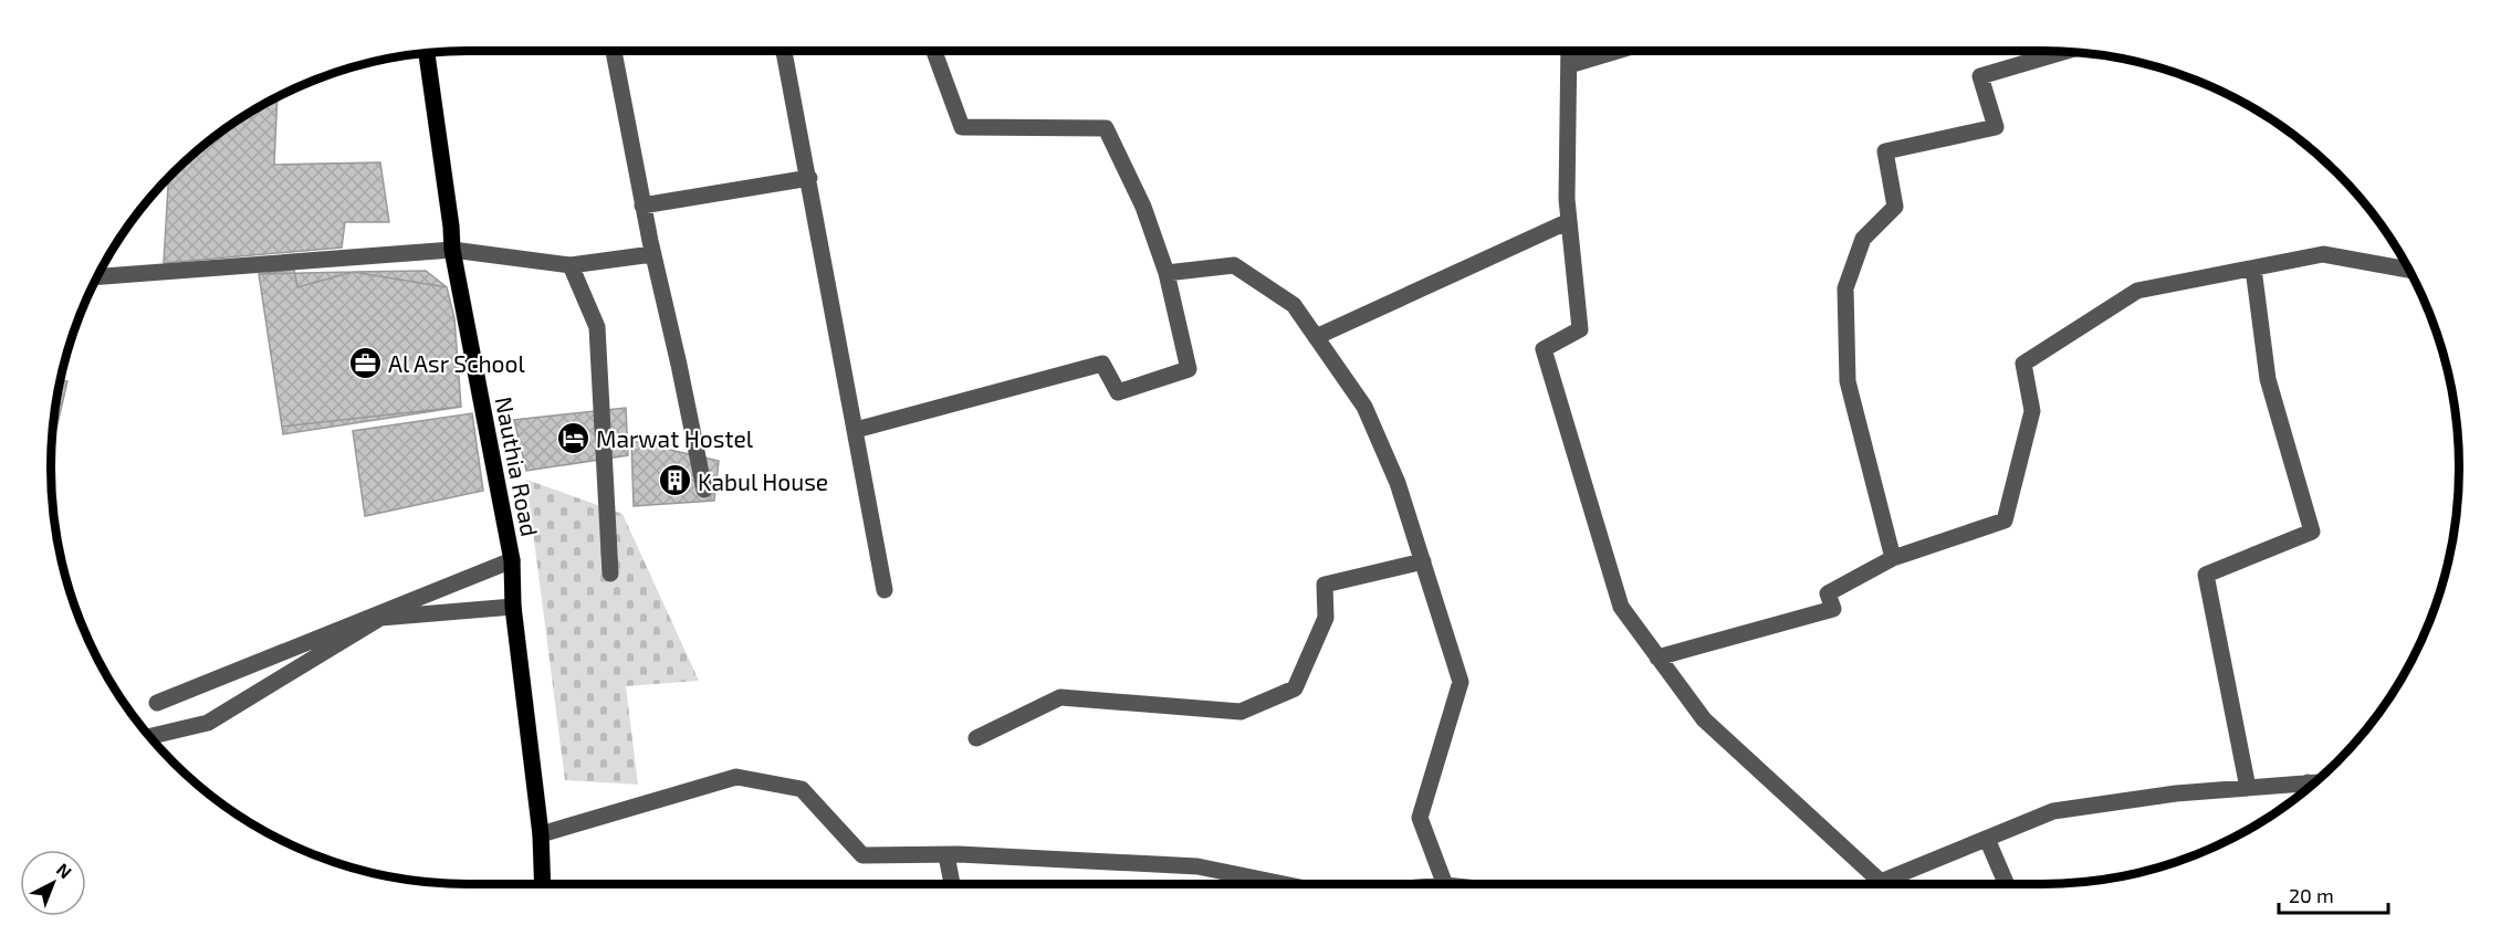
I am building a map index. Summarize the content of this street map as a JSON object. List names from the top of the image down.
{
  "streets": {
    "main road": ["Nauthia Road"]
  },
  "places": {
    "office": ["Al Asr School"],
    "hotel": ["Marwat Hostel"],
    "building": ["Kabul House"]
  },
  "scale_bar": "20 m",
  "north": "top right"
}
